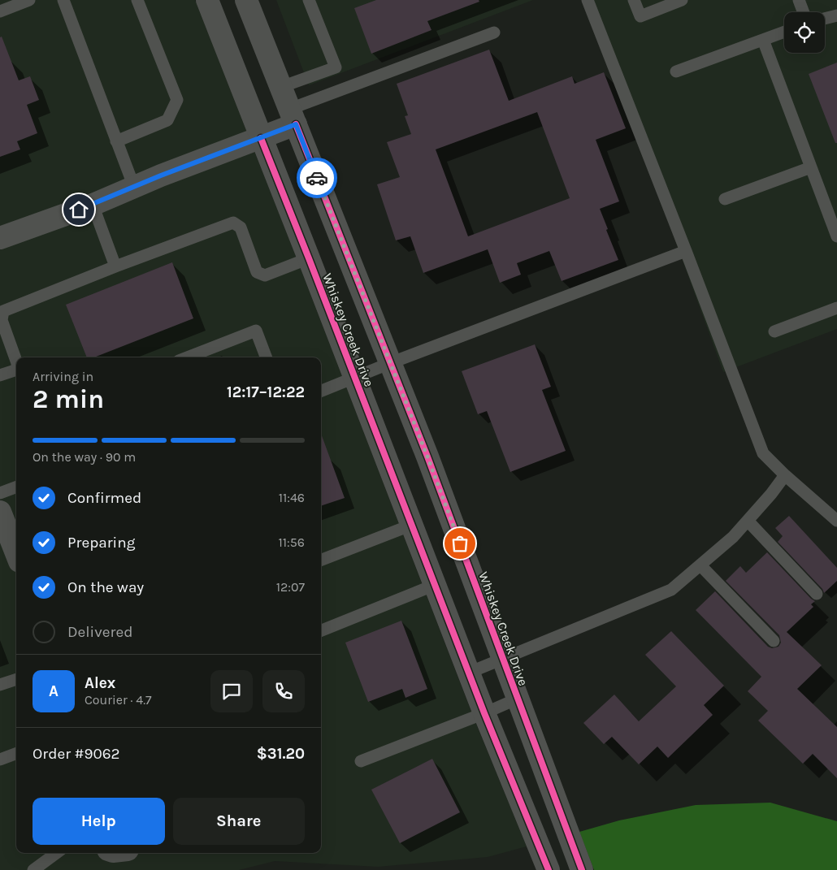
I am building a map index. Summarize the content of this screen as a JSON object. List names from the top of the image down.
{
  "streets": {
    "street": ["Whiskey Creek Drive"]
  },
  "page": {
    "heading": ["2 min", "Arriving in", "12:17–12:22"],
    "panel": [
      "Alex",
      "Courier · 4.7",
      "Order #9062",
      "$31.20"
    ],
    "bar": "On the way · 90 m",
    "list": [
      ["Confirmed", "11:46"],
      ["Preparing", "11:56"],
      ["On the way", "12:07"],
      "Delivered"
    ],
    "round": "A",
    "buttons": ["Help", "Share"]
  }
}
